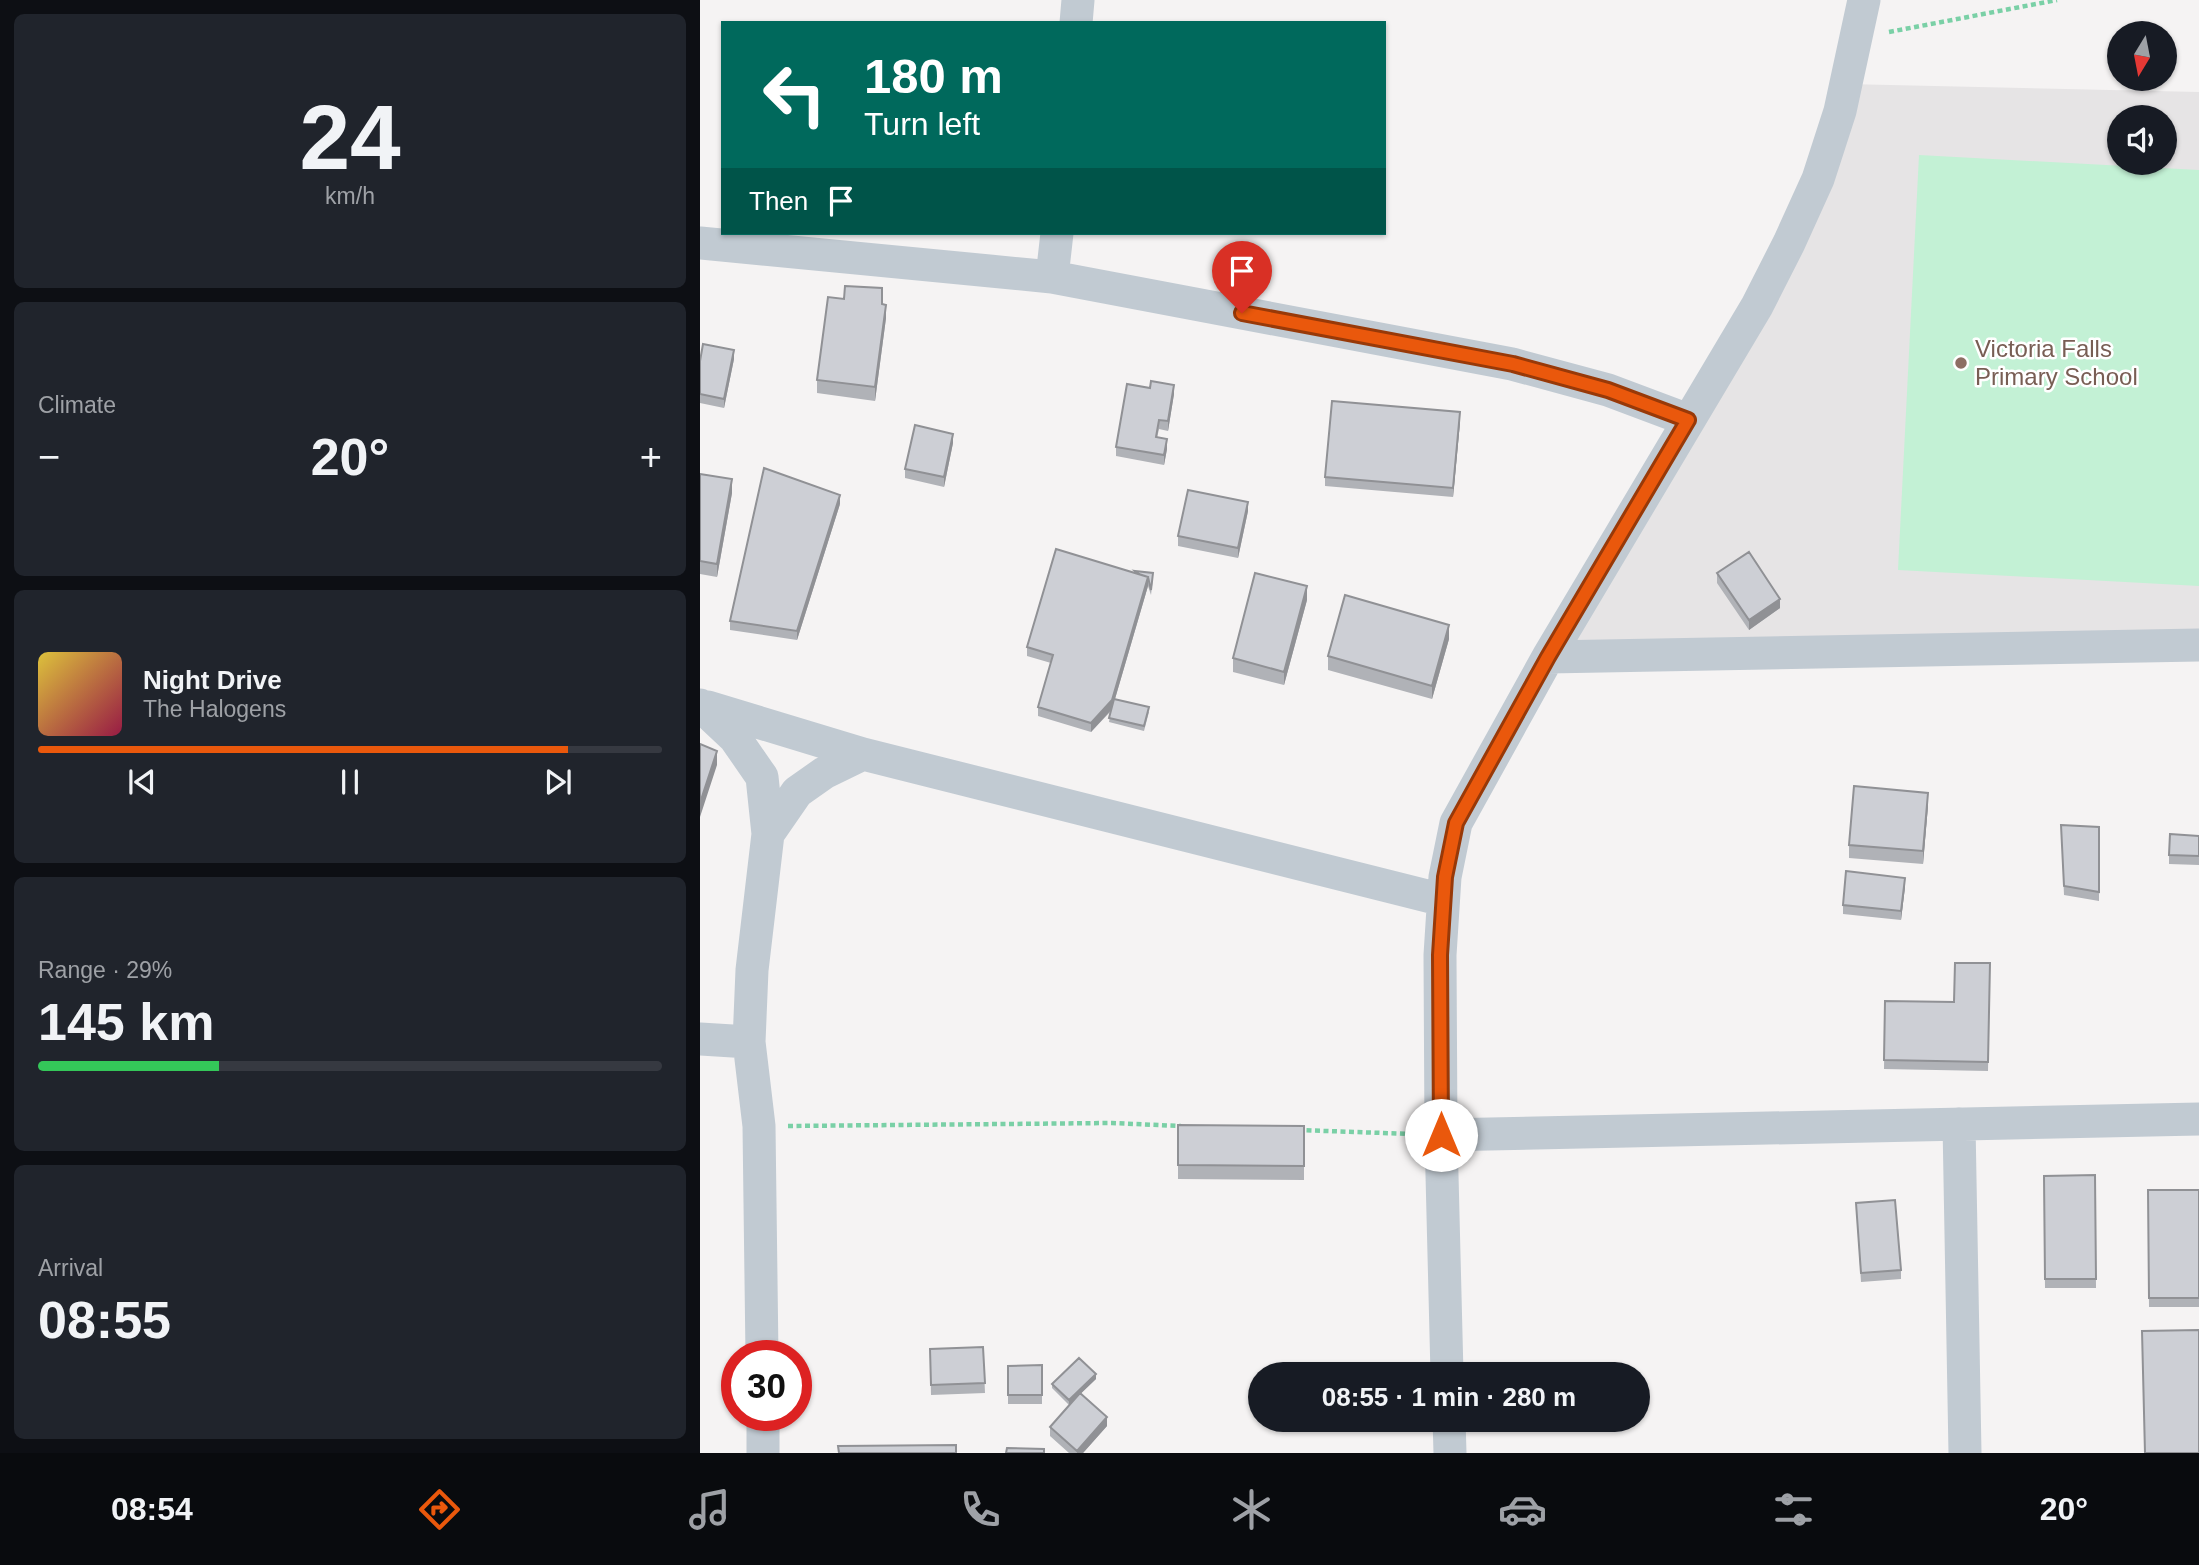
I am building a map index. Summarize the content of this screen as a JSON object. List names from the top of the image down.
{
  "places": ["Victoria Falls Primary School"],
  "north": "bottom",
  "page": {
    "tile": [
      ["24", "km/h"],
      "Climate",
      ["Range · 29%", "145 km"],
      ["Arrival", "08:55"]
    ],
    "turn": ["180 m", "Turn left"],
    "then": "Then",
    "heat": ["−", "20°", "+"],
    "song": ["Night Drive", "The Halogens"],
    "limit": "30",
    "trip": "08:55 · 1 min · 280 m",
    "tabs": ["08:54", "20°"]
  }
}
